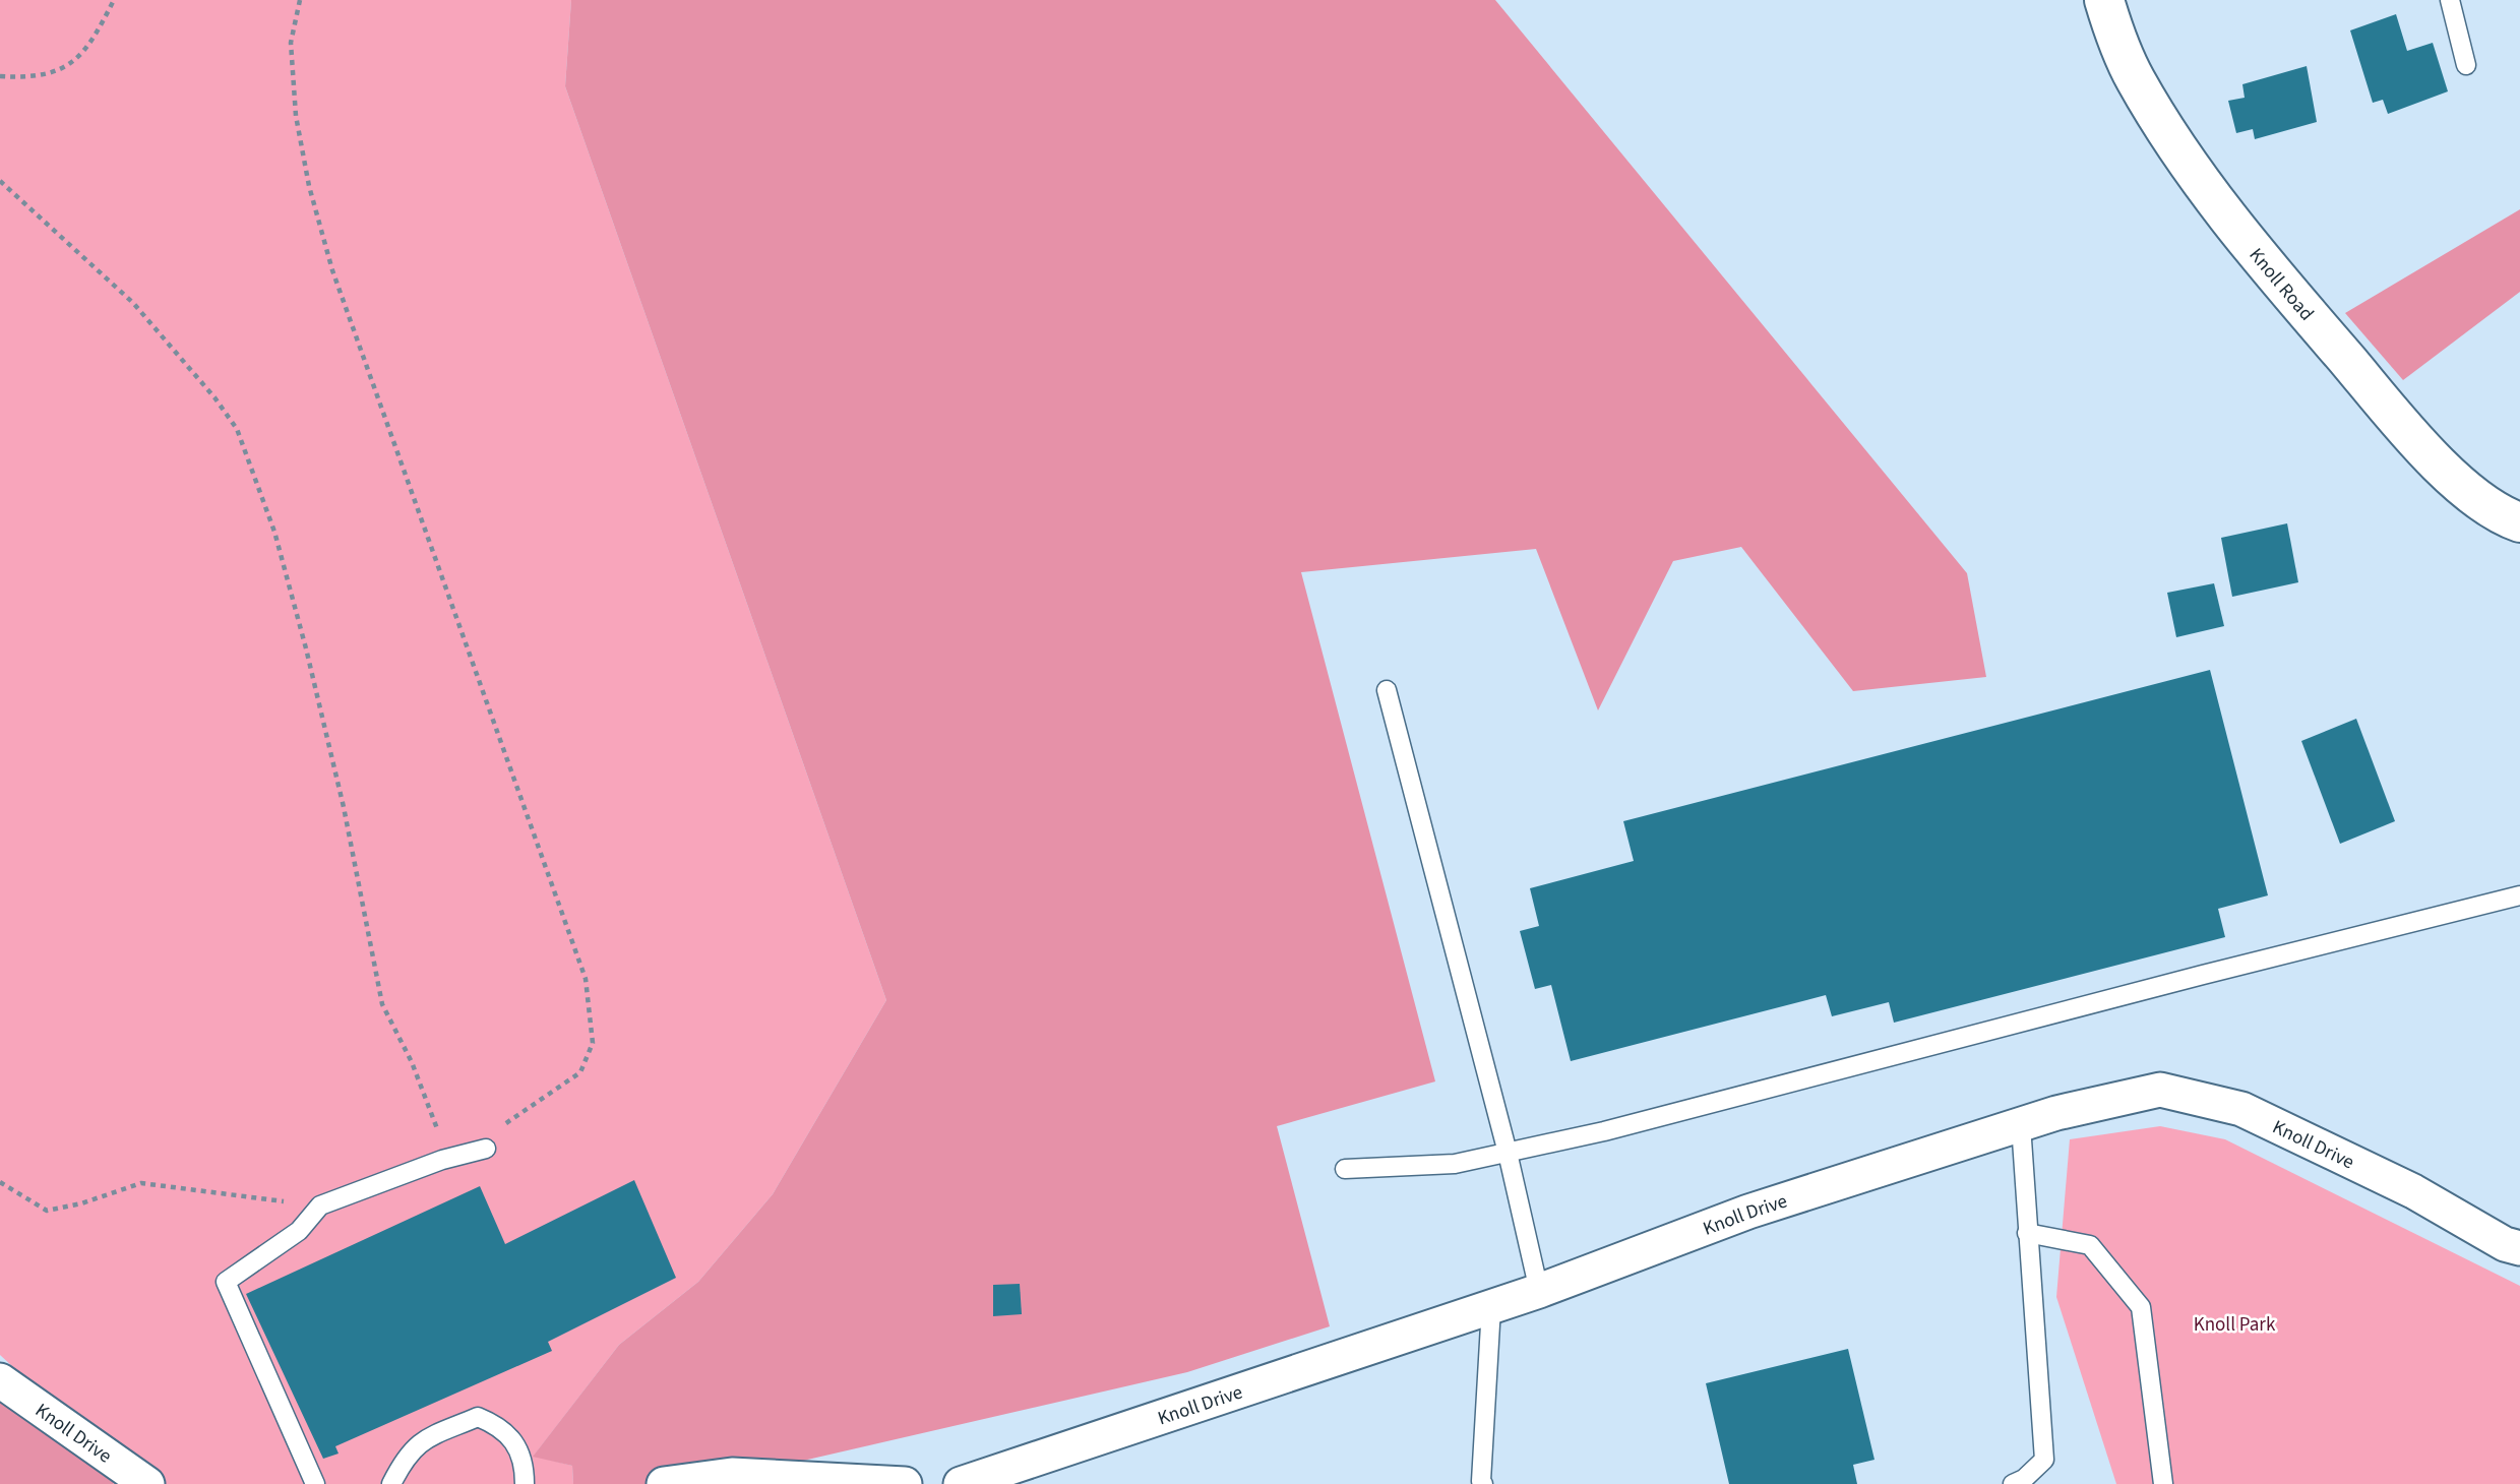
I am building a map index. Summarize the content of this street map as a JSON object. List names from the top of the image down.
{
  "streets": {
    "street": ["Knoll Road", "Knoll Drive"]
  },
  "parks": ["Knoll Park"]
}
